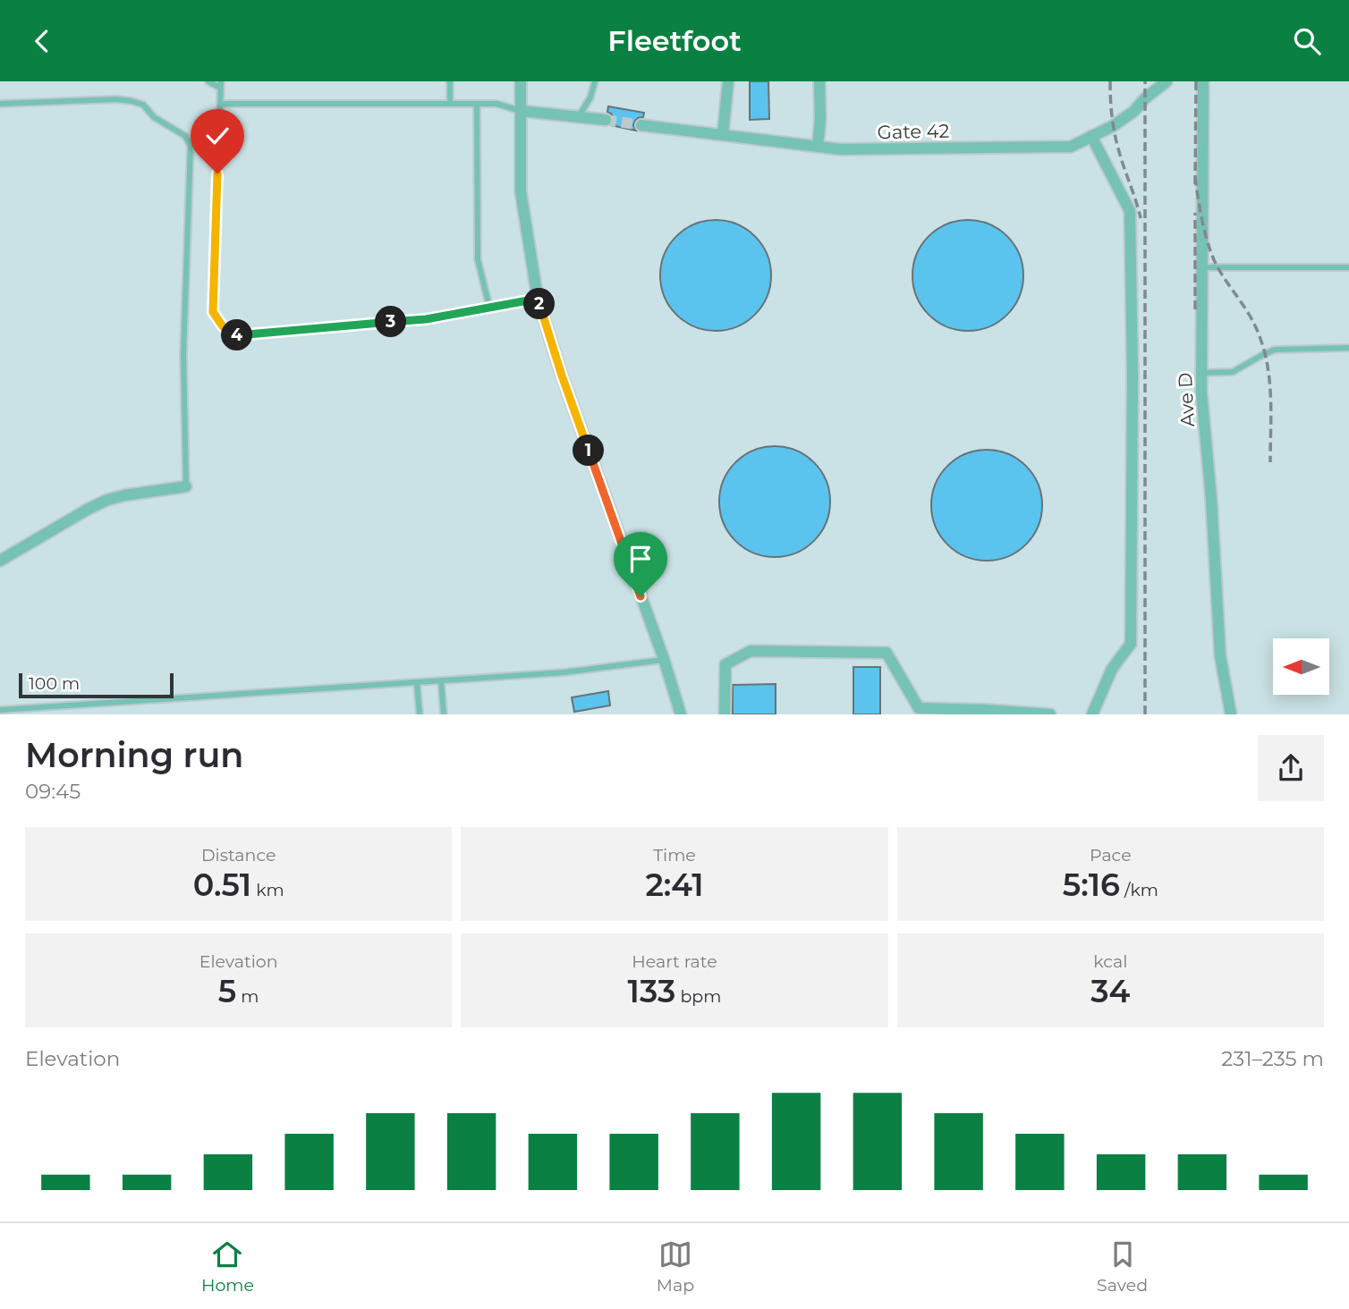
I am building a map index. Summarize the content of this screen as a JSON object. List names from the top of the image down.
{
  "streets": {
    "street": ["Gate 42", "Ave D"]
  },
  "scale_bar": "100 m",
  "north": "left",
  "page": {
    "header": "Fleetfoot",
    "pins": [
      "2",
      "3",
      "4",
      "1"
    ],
    "scale": "100 m",
    "heading": ["Morning run", "09:45"],
    "stats": [
      ["Distance", "0.51 km"],
      ["Time", "2:41"],
      ["Pace", "5:16 /km"],
      ["Elevation", "5 m"],
      ["Heart rate", "133 bpm"],
      ["kcal", "34"]
    ],
    "chart": ["Elevation", "231–235 m"],
    "tabs": ["Home", "Map", "Saved"]
  }
}
